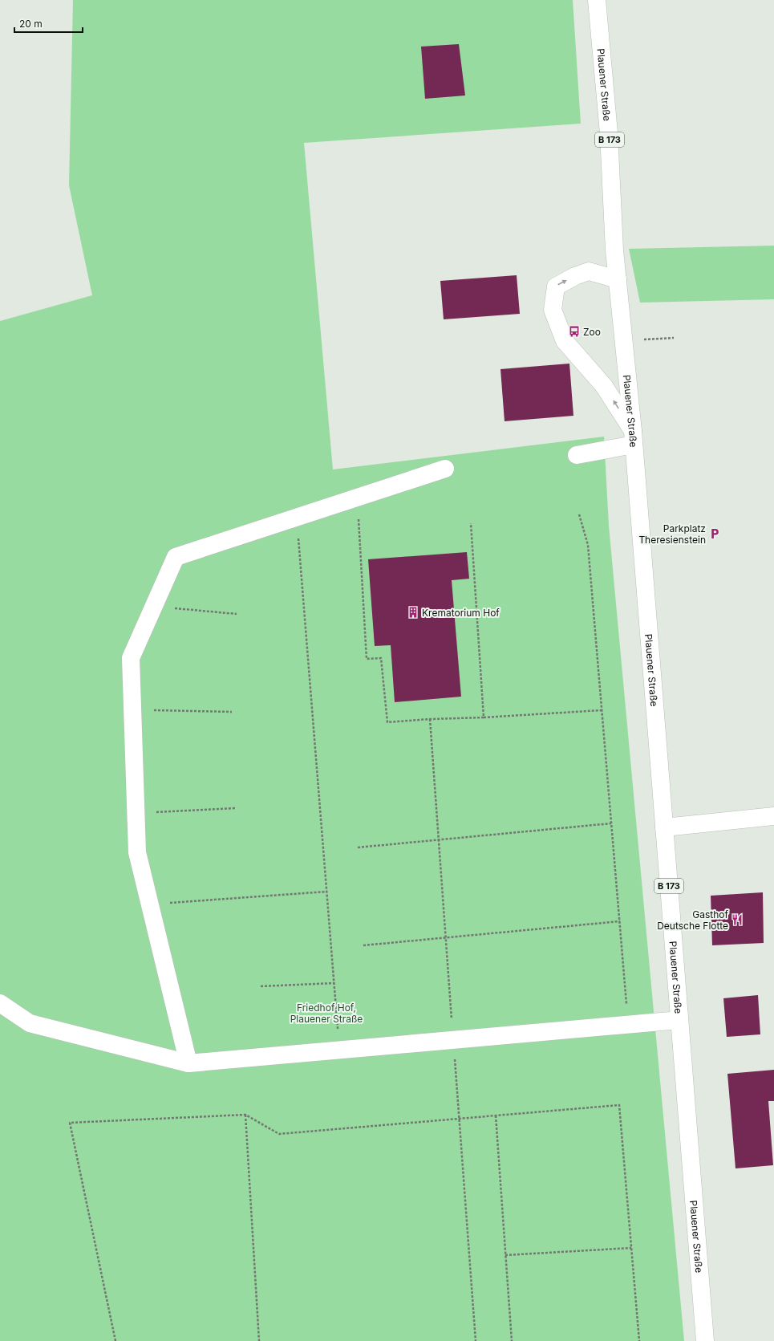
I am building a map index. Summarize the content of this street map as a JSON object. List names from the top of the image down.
{
  "streets": {
    "main road": ["Plauener Straße", "B 173"]
  },
  "parks": ["Friedhof Hof, Plauener Straße"],
  "places": {
    "bus stop": ["Zoo"],
    "parking": ["Parkplatz Theresienstein"],
    "building": ["Krematorium Hof"],
    "restaurant": ["Gasthof Deutsche Flotte"]
  },
  "scale_bar": "20 m"
}
